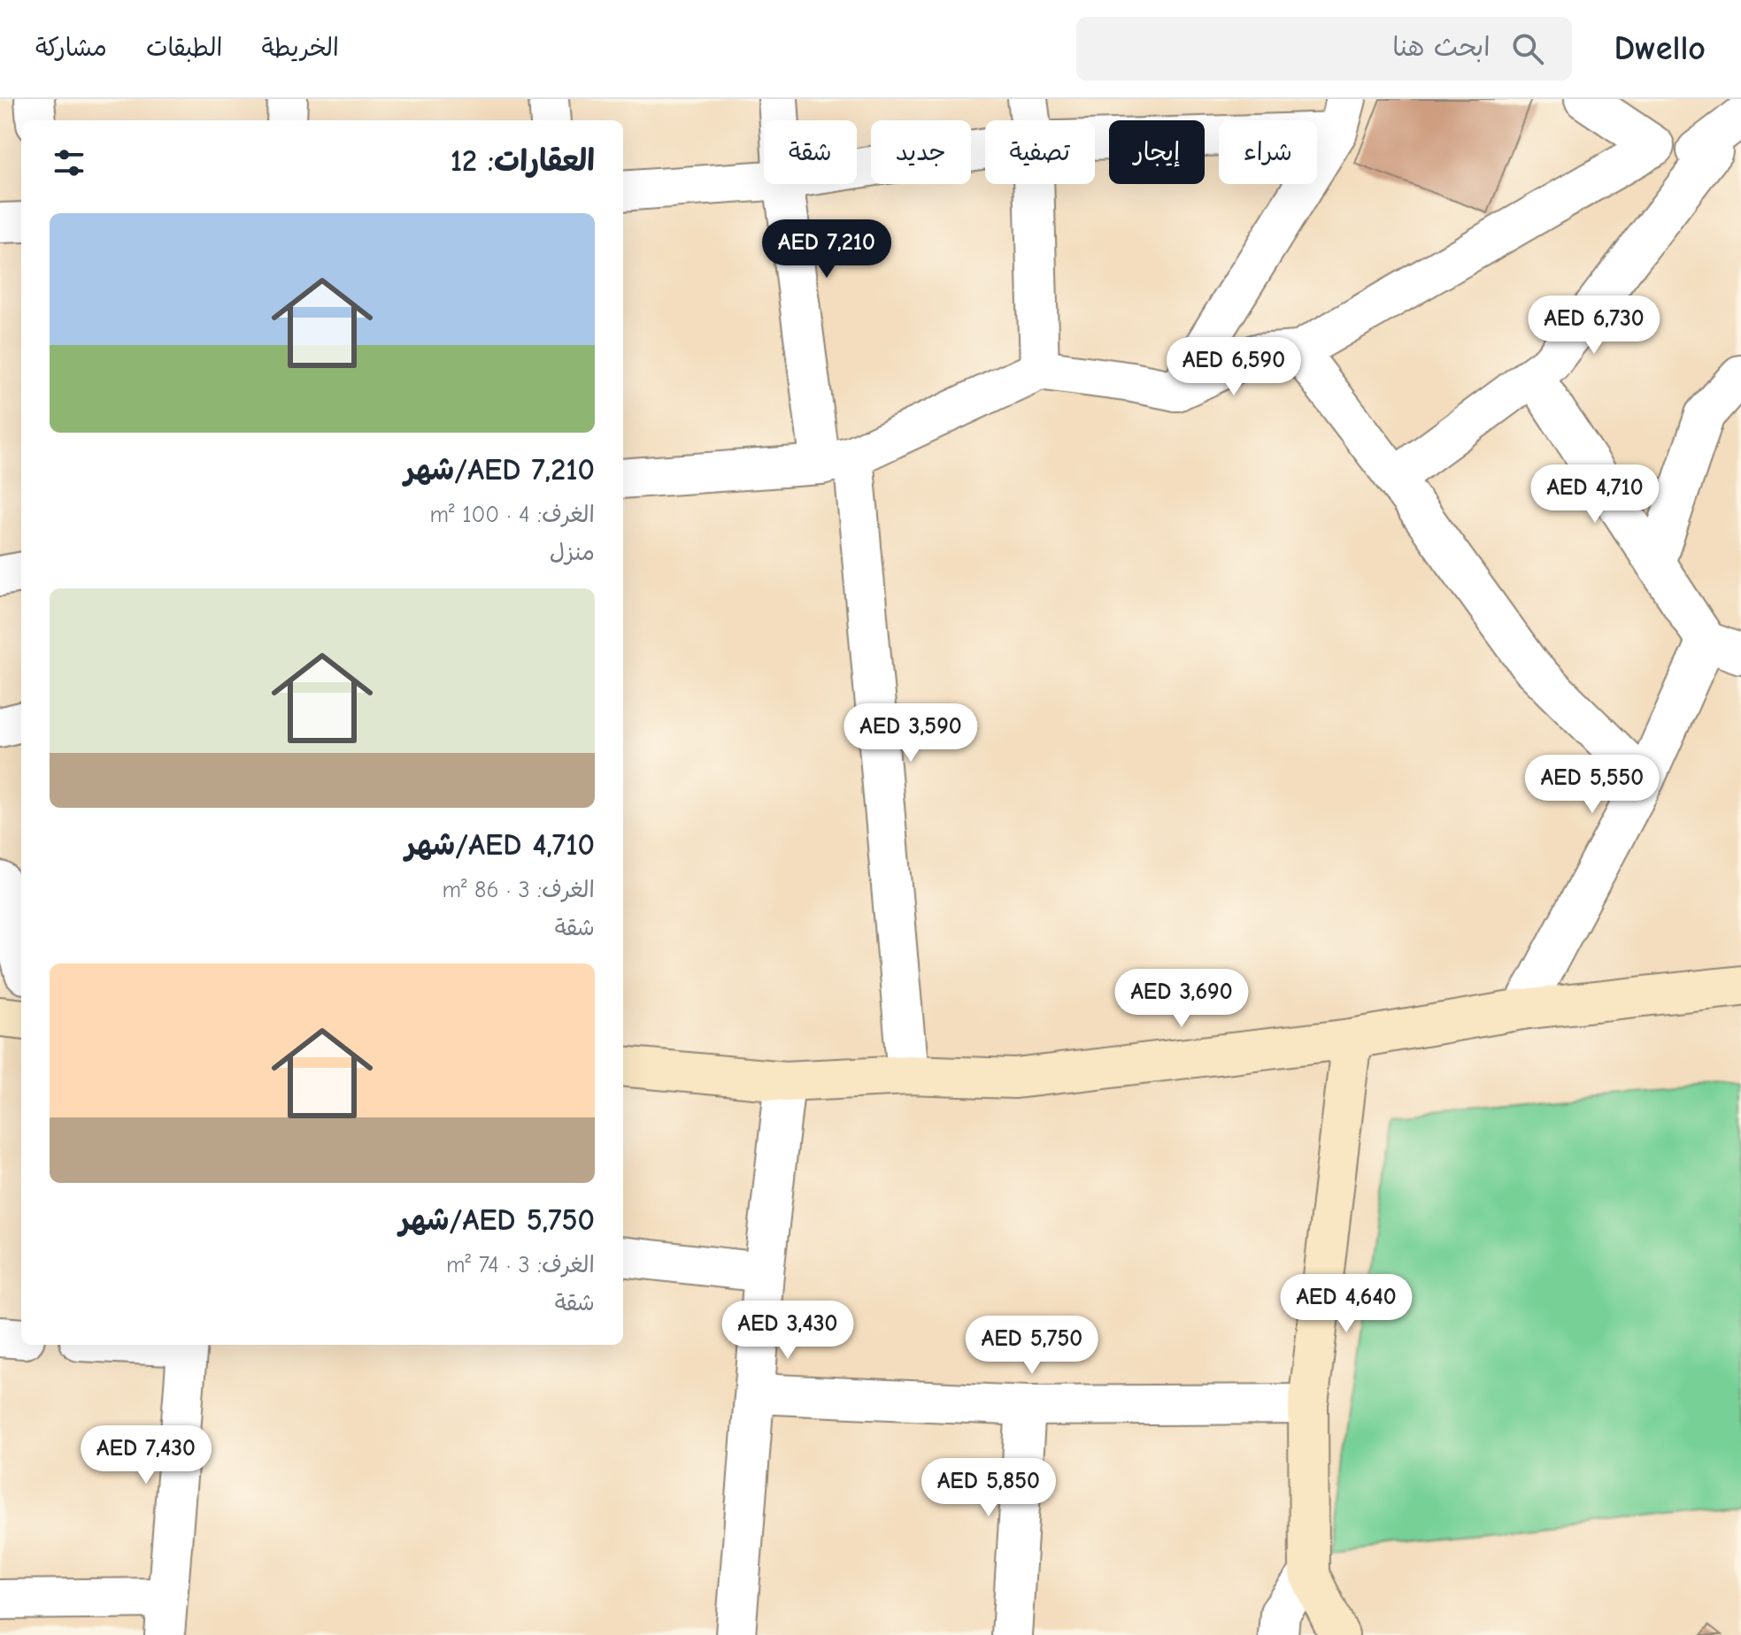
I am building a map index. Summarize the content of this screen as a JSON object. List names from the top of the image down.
{
  "page": {
    "header": "Dwello",
    "search": "ابحث هنا",
    "nav": ["الخريطة", "الطبقات", "مشاركة"],
    "chip": [
      "شراء",
      "إيجار",
      "تصفية",
      "جديد",
      "شقة"
    ],
    "heading": "العقارات: 12",
    "list": [
      {
        "name": "AED 7,210/شهر",
        "note": "الغرف: 4 · 100 m² · منزل"
      },
      {
        "name": "AED 4,710/شهر",
        "note": "الغرف: 3 · 86 m² · شقة"
      },
      {
        "name": "AED 5,750/شهر",
        "note": "الغرف: 3 · 74 m² · شقة"
      }
    ],
    "price": [
      "AED 7,210",
      "AED 6,730",
      "AED 6,590",
      "AED 4,710",
      "AED 3,590",
      "AED 5,550",
      "AED 3,690",
      "AED 4,640",
      "AED 3,430",
      "AED 5,750",
      "AED 7,430",
      "AED 5,850"
    ]
  }
}
